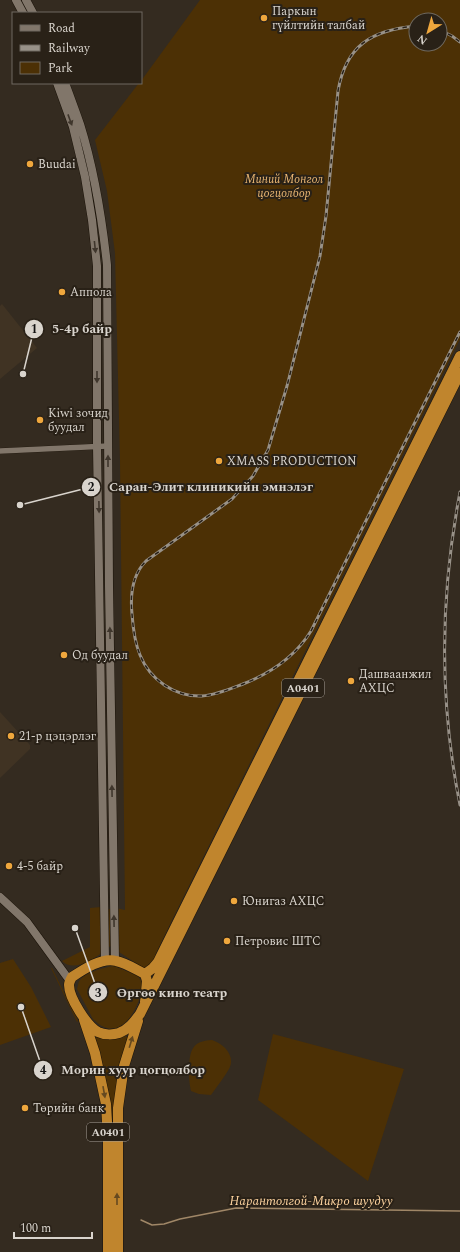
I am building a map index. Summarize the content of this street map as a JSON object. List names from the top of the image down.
{
  "streets": {
    "highway": ["A0401"]
  },
  "water": ["Нарантолгой-Микро шуудуу"],
  "parks": ["Миний Монгол цогцолбор"],
  "places": [
    "Паркын гүйлтийн талбай",
    "Buudai",
    "Аппола",
    "5-4р байр",
    "Kiwi зочид буудал",
    "XMASS PRODUCTION",
    "Саран-Элит клиникийн эмнэлэг",
    "Од буудал",
    "Дашваанжил АХЦС",
    "21-р цэцэрлэг",
    "4-5 байр",
    "Юнигаз АХЦС",
    "Өргөө кино театр",
    "Петровис ШТС",
    "Морин хуур цогцолбор",
    "Төрийн банк"
  ],
  "legend": ["Road", "Railway", "Park"],
  "scale_bar": "100 m",
  "north": "bottom left"
}
